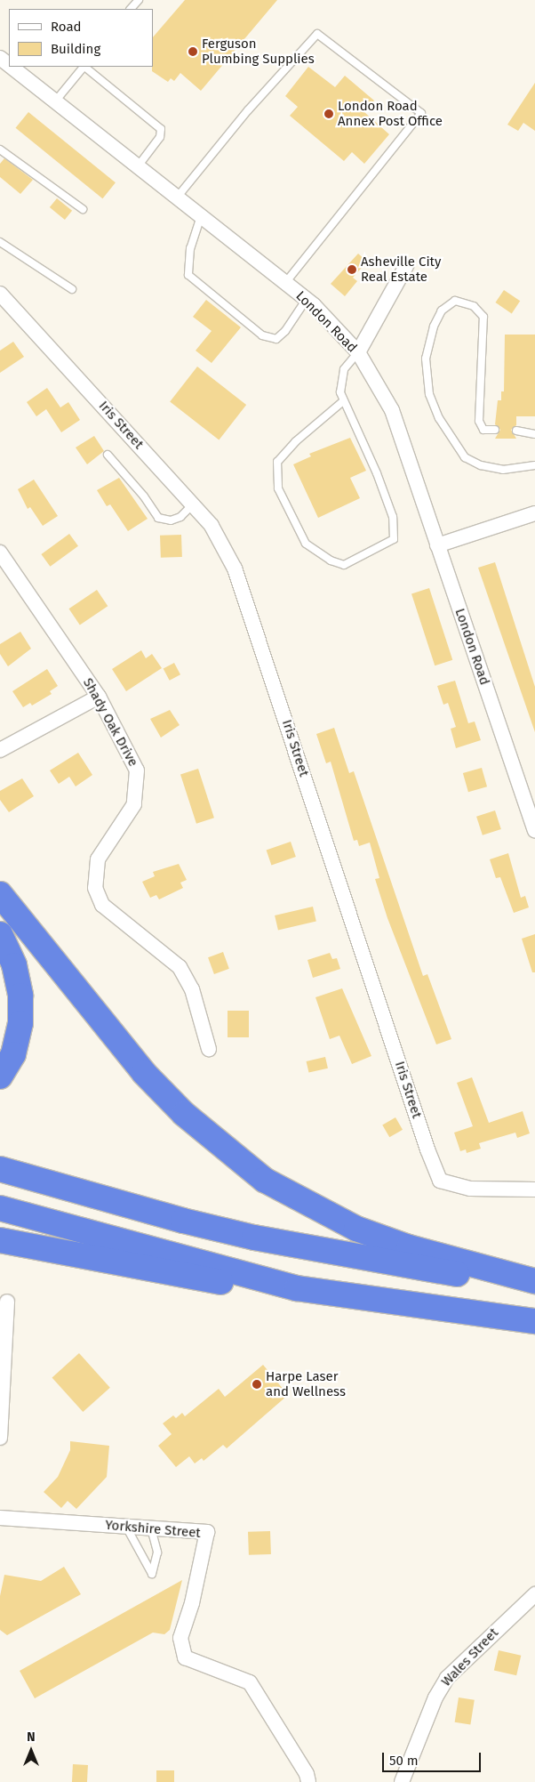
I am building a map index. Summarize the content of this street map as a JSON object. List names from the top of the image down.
{
  "streets": {
    "street": [
      "London Road",
      "Iris Street",
      "Shady Oak Drive",
      "Yorkshire Street",
      "Wales Street"
    ]
  },
  "places": [
    "Ferguson Plumbing Supplies",
    "London Road Annex Post Office",
    "Asheville City Real Estate",
    "Harpe Laser and Wellness"
  ],
  "legend": ["Road", "Building"],
  "scale_bar": "50 m",
  "north": "top"
}
